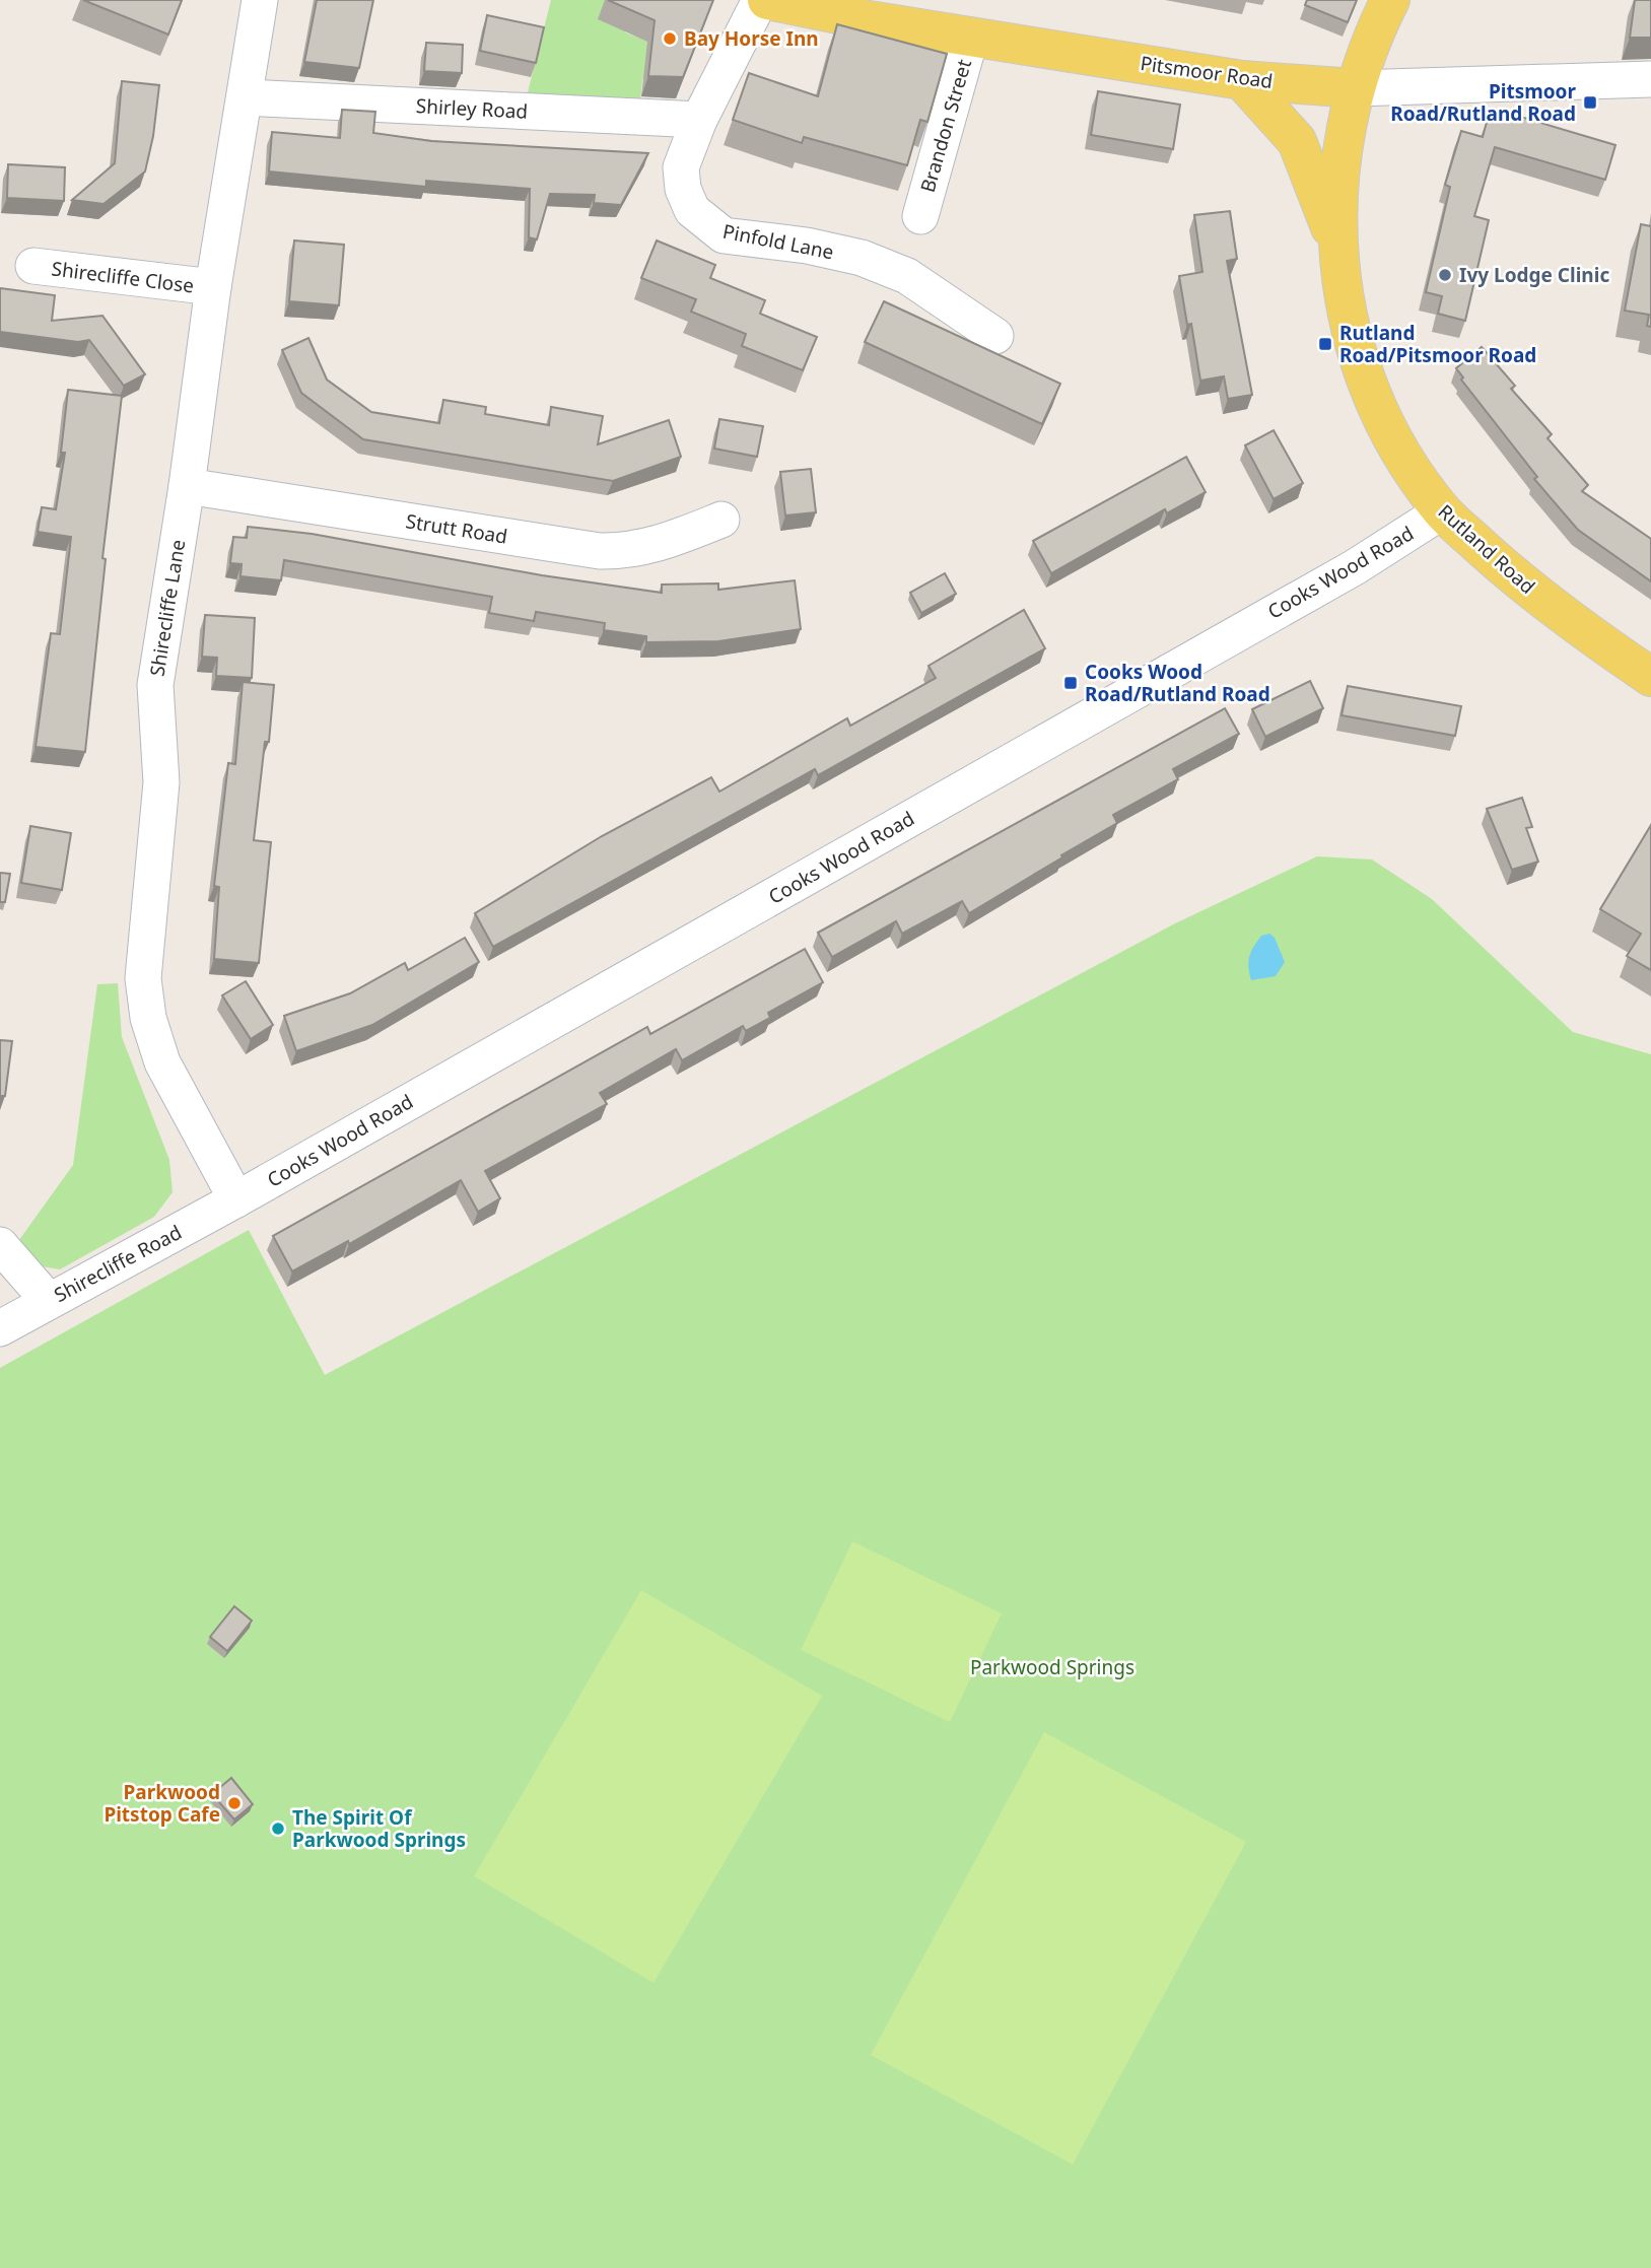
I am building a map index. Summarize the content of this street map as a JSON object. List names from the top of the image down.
{
  "streets": {
    "main road": ["Pitsmoor Road", "Rutland Road"],
    "street": [
      "Shirley Road",
      "Brandon Street",
      "Pinfold Lane",
      "Shirecliffe Close",
      "Strutt Road",
      "Cooks Wood Road",
      "Shirecliffe Lane",
      "Shirecliffe Road"
    ]
  },
  "crossings": [
    ["Pitsmoor Road", "Brandon Street"],
    ["Pitsmoor Road", "Rutland Road"],
    ["Shirley Road", "Pinfold Lane"],
    ["Shirley Road", "Shirecliffe Lane"],
    ["Shirecliffe Close", "Shirecliffe Lane"],
    ["Strutt Road", "Shirecliffe Lane"],
    ["Rutland Road", "Cooks Wood Road"],
    ["Cooks Wood Road", "Shirecliffe Lane"],
    ["Cooks Wood Road", "Shirecliffe Road"],
    ["Shirecliffe Lane", "Shirecliffe Road"]
  ],
  "parks": ["Parkwood Springs"],
  "places": {
    "other": [
      "Bay Horse Inn",
      "Ivy Lodge Clinic",
      "Parkwood Pitstop Cafe",
      "The Spirit Of Parkwood Springs"
    ],
    "transit": ["Pitsmoor Road/Rutland Road", "Rutland Road/Pitsmoor Road", "Cooks Wood Road/Rutland Road"]
  }
}
